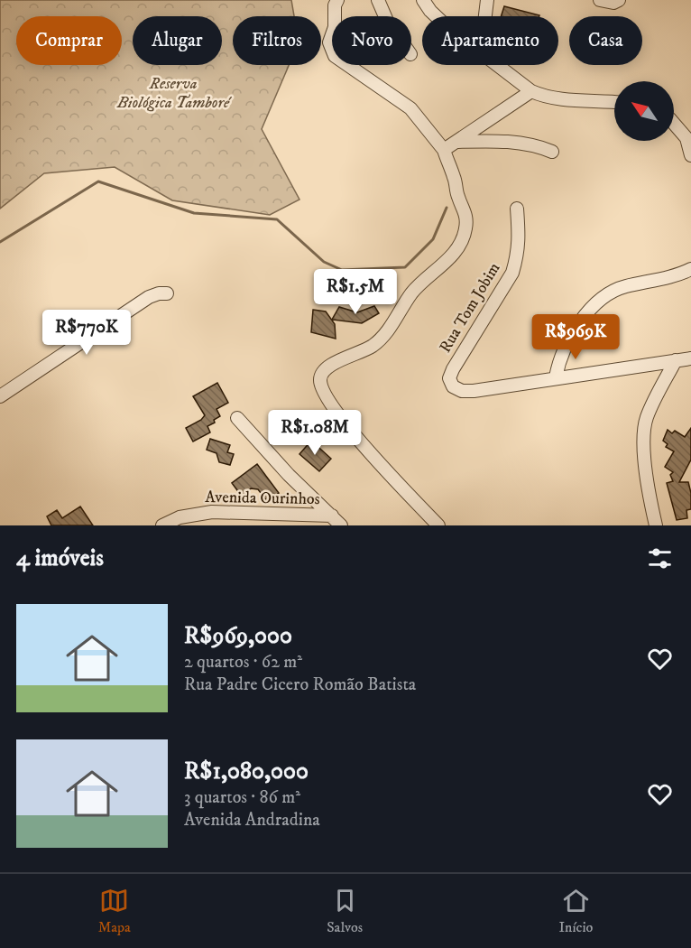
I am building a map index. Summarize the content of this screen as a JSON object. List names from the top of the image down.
{
  "streets": {
    "street": ["Rua Tom Jobim", "Avenida Ourinhos"]
  },
  "parks": ["Reserva Biológica Tamboré"],
  "north": "top left",
  "page": {
    "chip": [
      "Comprar",
      "Alugar",
      "Filtros",
      "Novo",
      "Apartamento",
      "Casa"
    ],
    "price": [
      "R$1.5M",
      "R$770K",
      "R$969K",
      "R$1.08M"
    ],
    "heading": "4 imóveis",
    "list": [
      {
        "name": "R$969,000",
        "note": "2 quartos · 62 m² · Rua Padre Cicero Romão Batista"
      },
      {
        "name": "R$1,080,000",
        "note": "3 quartos · 86 m² · Avenida Andradina"
      }
    ],
    "tabs": ["Mapa", "Salvos", "Início"]
  }
}
